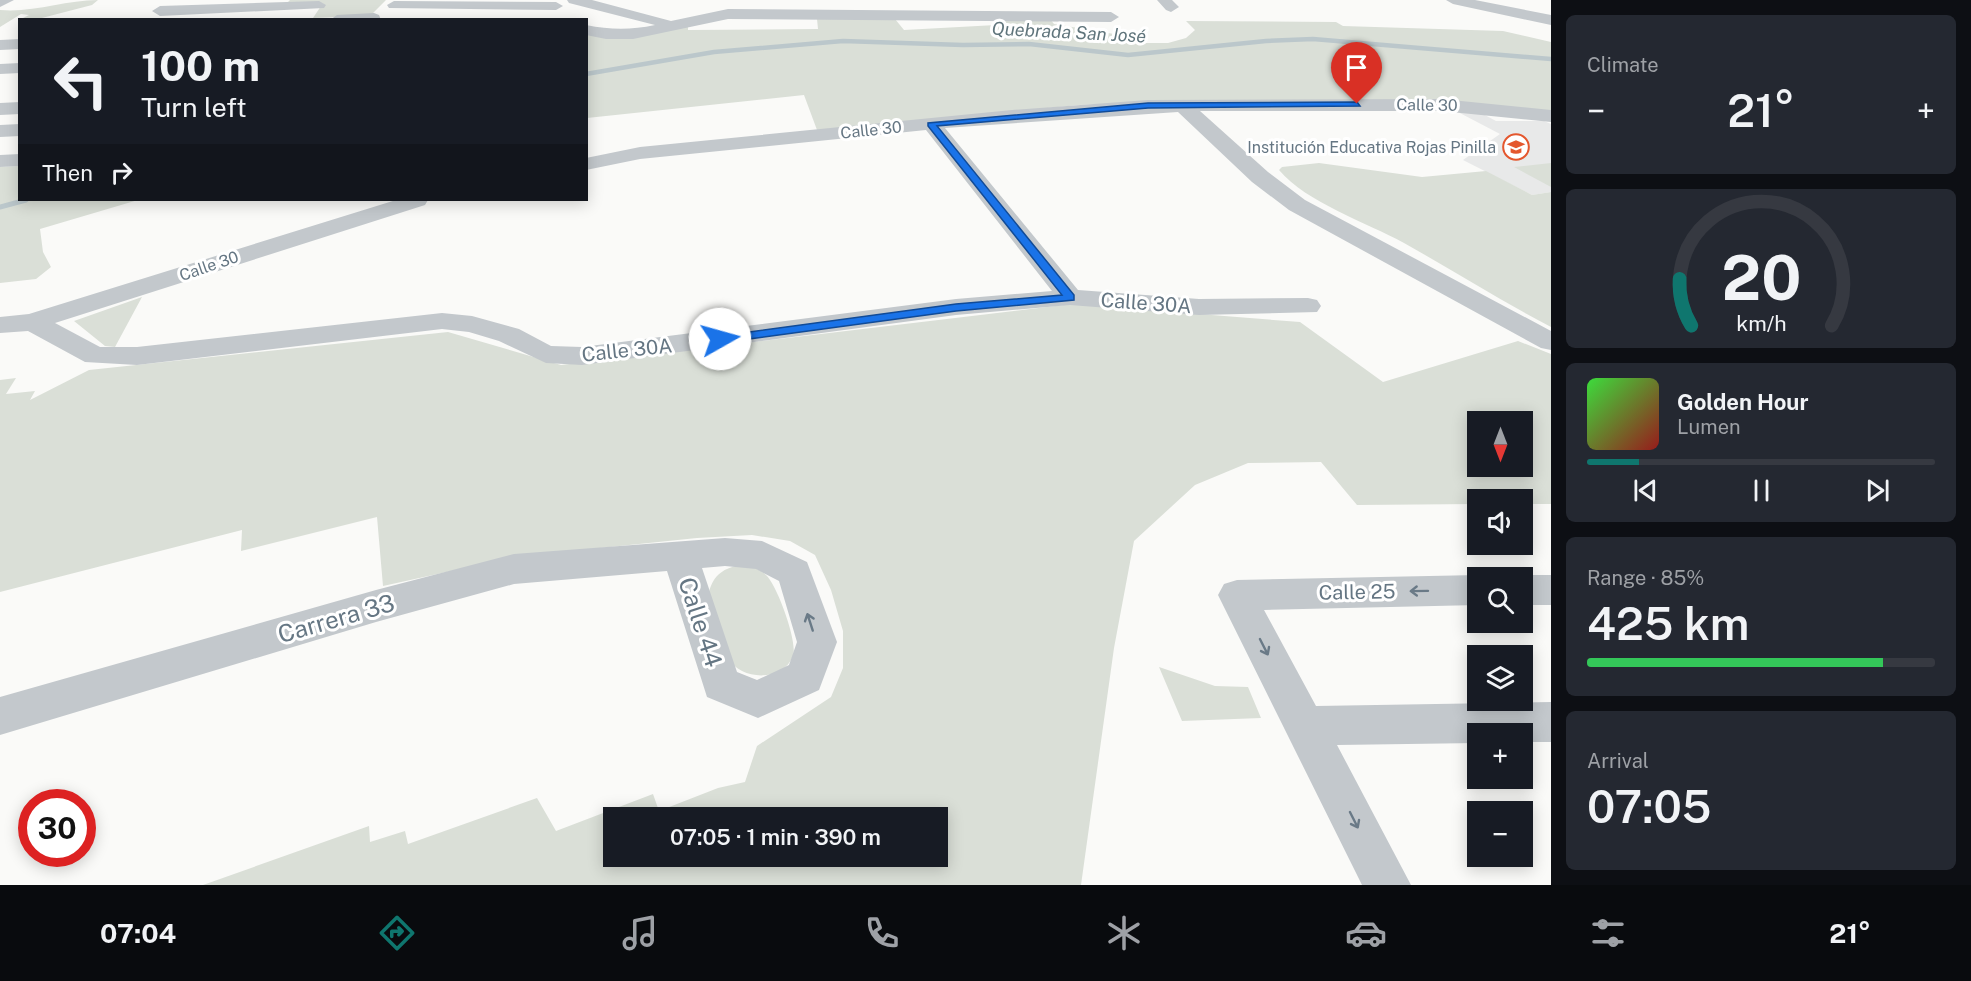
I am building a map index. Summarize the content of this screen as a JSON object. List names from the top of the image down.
{
  "streets": {
    "street": [
      "Calle 30",
      "Calle 30A",
      "Calle 25",
      "Carrera 33",
      "Calle 44"
    ]
  },
  "crossings": [
    ["Calle 30", "Calle 30A"],
    ["Carrera 33", "Calle 44"]
  ],
  "water": ["Quebrada San José"],
  "places": {
    "school or university": ["Institución Educativa Rojas Pinilla"]
  },
  "north": "bottom",
  "page": {
    "tile": [
      "Climate",
      ["Range · 85%", "425 km"],
      ["Arrival", "07:05"]
    ],
    "turn": ["100 m", "Turn left"],
    "heat": ["−", "21°", "+"],
    "then": "Then",
    "song": ["Golden Hour", "Lumen"],
    "map_buttons": ["+", "−"],
    "limit": "30",
    "trip": "07:05 · 1 min · 390 m",
    "tabs": ["07:04", "21°"],
    "gauge": ["20", "km/h"]
  }
}
